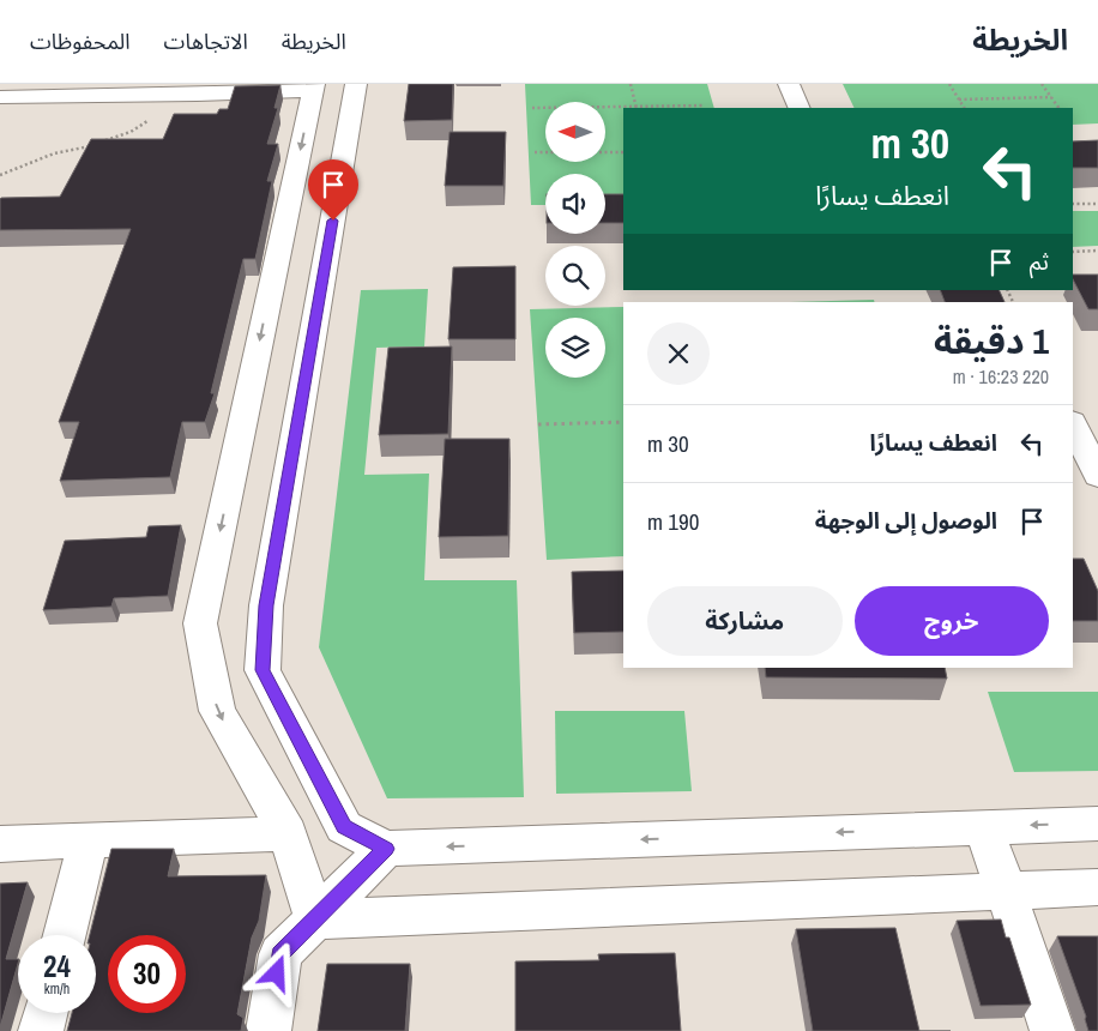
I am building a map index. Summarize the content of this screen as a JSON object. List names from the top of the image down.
{
  "north": "left",
  "page": {
    "header": "الخريطة",
    "nav": ["الخريطة", "الاتجاهات", "المحفوظات"],
    "turn": ["30 m", "انعطف يسارًا"],
    "then": "ثم",
    "heading": ["1 دقيقة", "220 m · 16:23"],
    "list": [
      {
        "name": "انعطف يسارًا",
        "value": "30 m"
      },
      {
        "name": "الوصول إلى الوجهة",
        "value": "190 m"
      }
    ],
    "buttons": ["خروج", "مشاركة"],
    "speed": "24 km/h",
    "limit": "30"
  }
}
